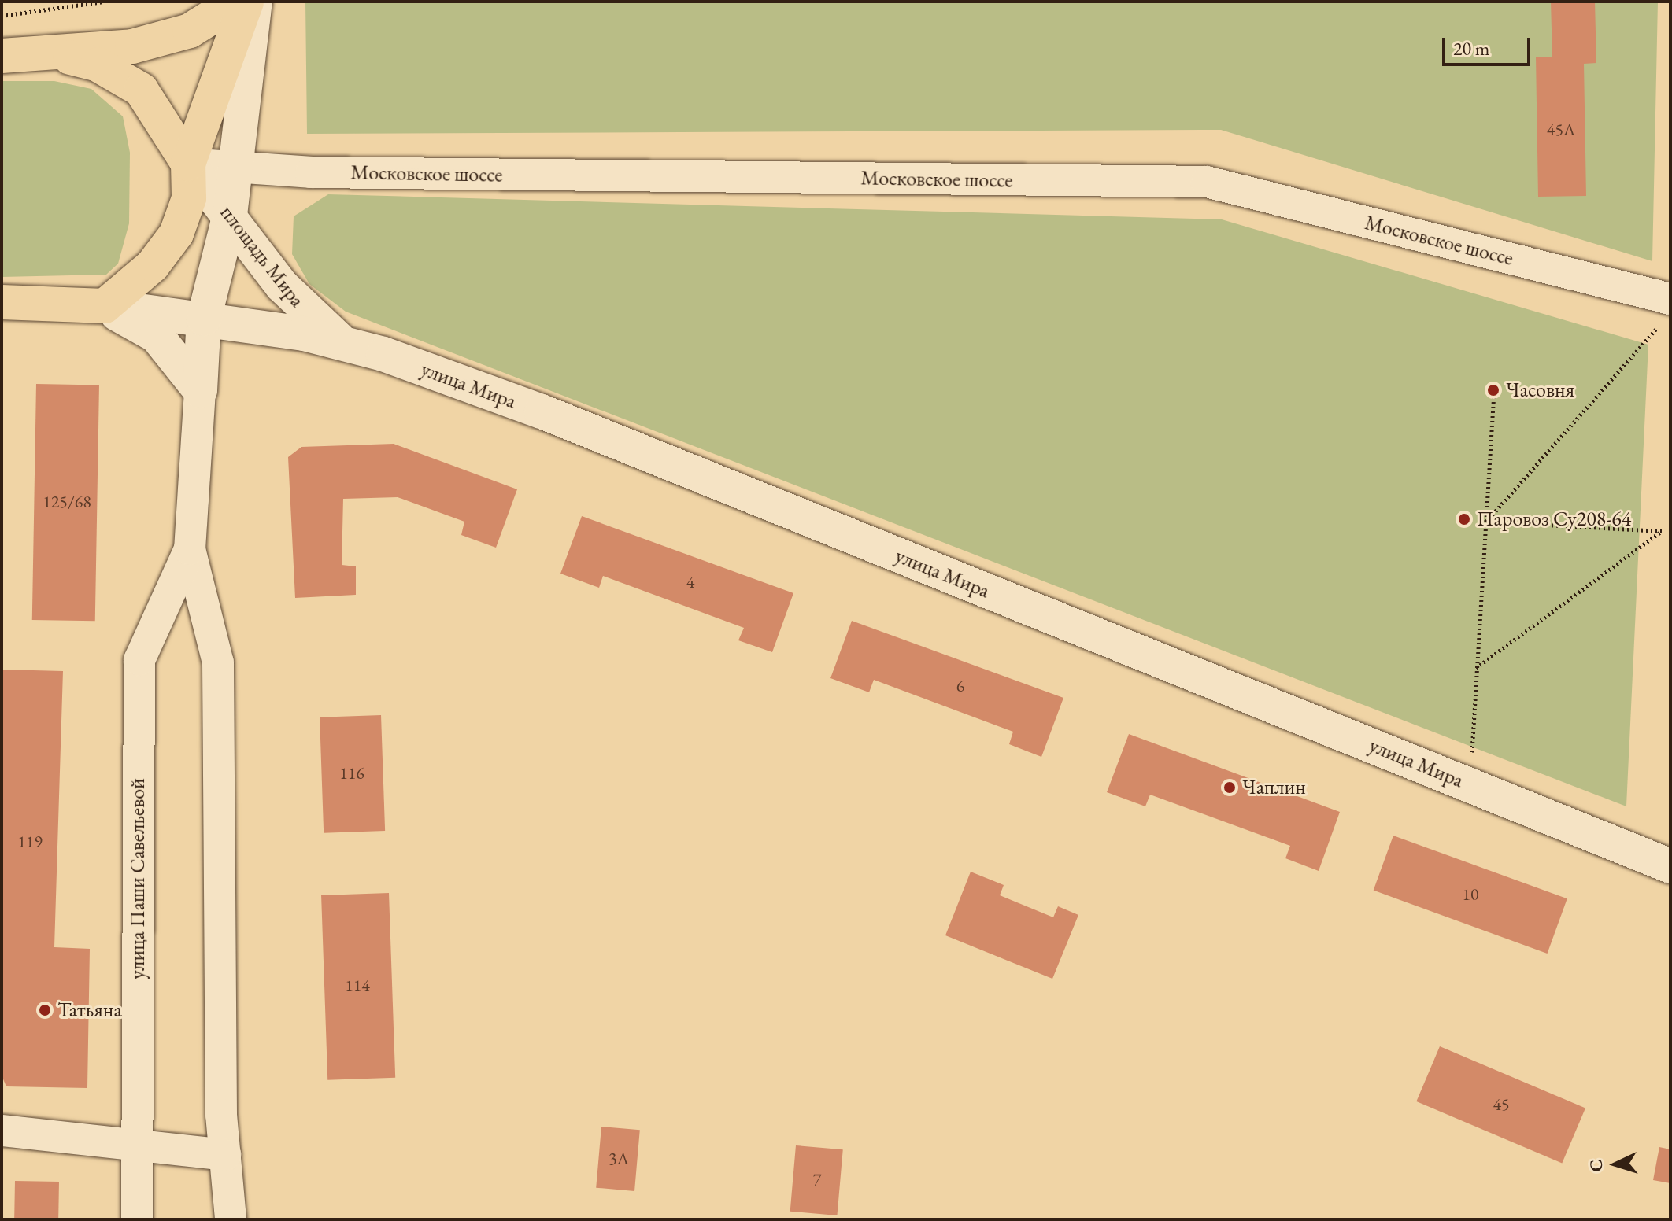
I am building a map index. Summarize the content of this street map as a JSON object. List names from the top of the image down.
{
  "streets": {
    "main road": ["площадь Мира"],
    "street": ["Московское шоссе", "улица Мира", "улица Паши Савельевой"]
  },
  "crossings": [
    ["Московское шоссе", "площадь Мира"],
    ["Московское шоссе", "улица Паши Савельевой"],
    ["площадь Мира", "улица Мира"],
    ["площадь Мира", "улица Паши Савельевой"],
    ["улица Мира", "улица Паши Савельевой"]
  ],
  "places": [
    "Часовня",
    "Паровоз Су208-64",
    "Чаплин",
    "Татьяна"
  ],
  "house_numbers": [
    "45А",
    "125/68",
    "4",
    "6",
    "116",
    "119",
    "10",
    "114",
    "45",
    "3А",
    "7"
  ],
  "scale_bar": "20 m",
  "north": "left"
}
